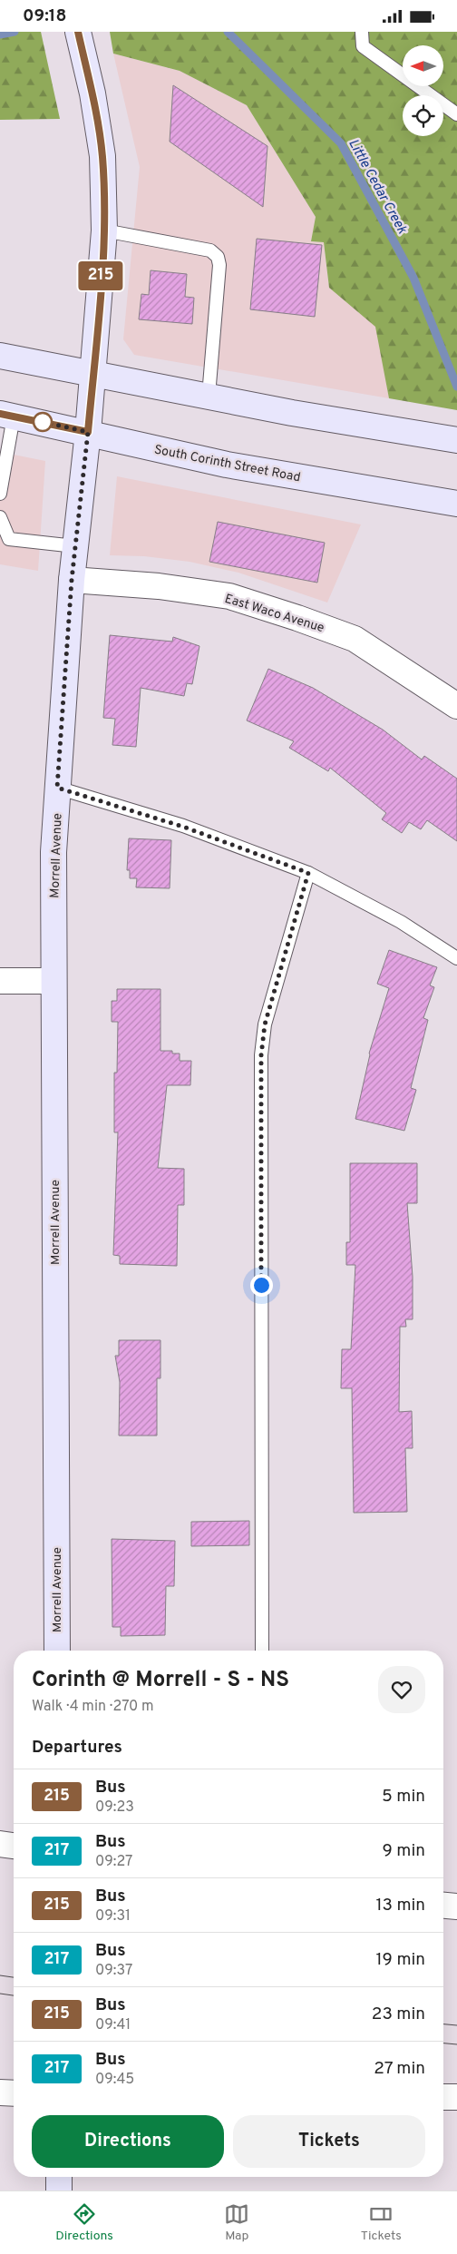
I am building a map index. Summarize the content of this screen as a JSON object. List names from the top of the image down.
{
  "streets": {
    "street": ["South Corinth Street Road", "East Waco Avenue", "Morrell Avenue"]
  },
  "crossings": [
    ["South Corinth Street Road", "Morrell Avenue"],
    ["East Waco Avenue", "Morrell Avenue"]
  ],
  "water": ["Little Cedar Creek"],
  "lines": ["bus line 215"],
  "north": "left",
  "page": {
    "status": "09:18",
    "on_map": "215",
    "heading": [
      ["Corinth @ Morrell - S - NS", "Walk · 4 min · 270 m"],
      "Departures"
    ],
    "list": [
      {
        "mark": "215",
        "name": "Bus",
        "note": "09:23",
        "value": "5 min"
      },
      {
        "mark": "217",
        "name": "Bus",
        "note": "09:27",
        "value": "9 min"
      },
      {
        "mark": "215",
        "name": "Bus",
        "note": "09:31",
        "value": "13 min"
      },
      {
        "mark": "217",
        "name": "Bus",
        "note": "09:37",
        "value": "19 min"
      },
      {
        "mark": "215",
        "name": "Bus",
        "note": "09:41",
        "value": "23 min"
      },
      {
        "mark": "217",
        "name": "Bus",
        "note": "09:45",
        "value": "27 min"
      }
    ],
    "buttons": ["Directions", "Tickets"],
    "tabs": ["Directions", "Map", "Tickets"]
  }
}
